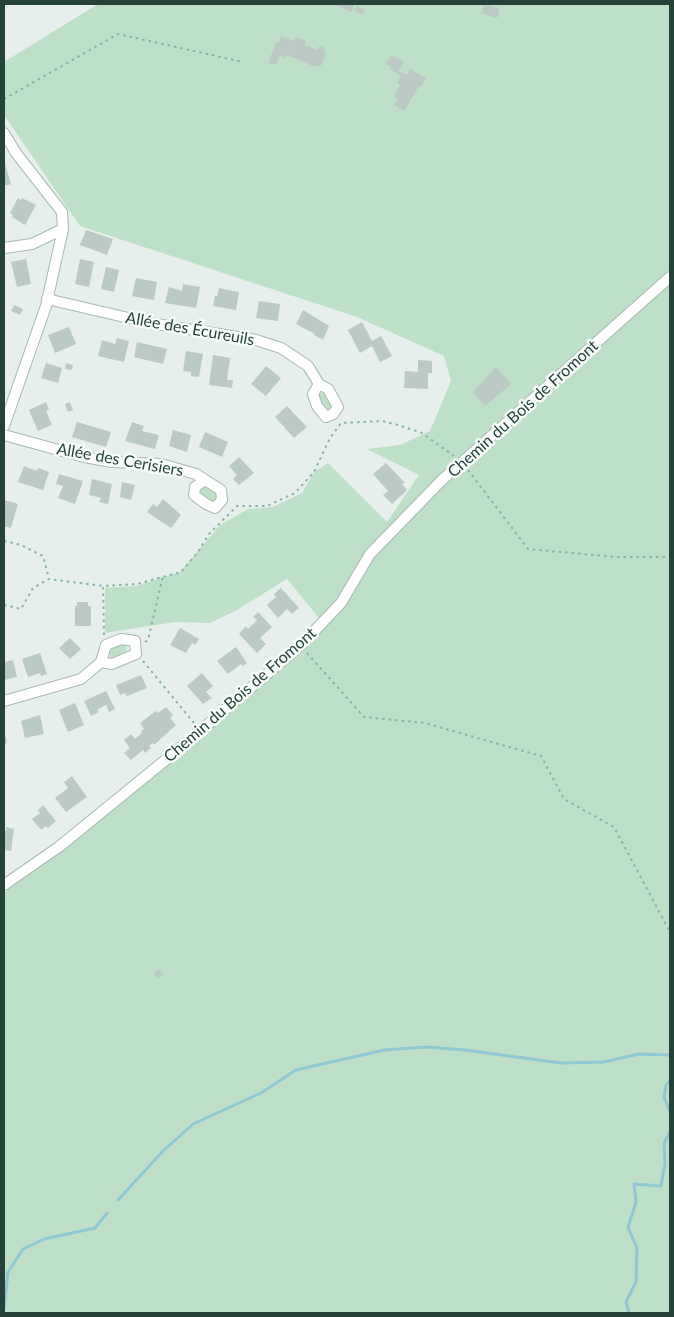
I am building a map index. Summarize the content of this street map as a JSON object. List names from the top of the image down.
{
  "streets": {
    "street": ["Allée des Écureuils", "Chemin du Bois de Fromont", "Allée des Cerisiers"]
  }
}
